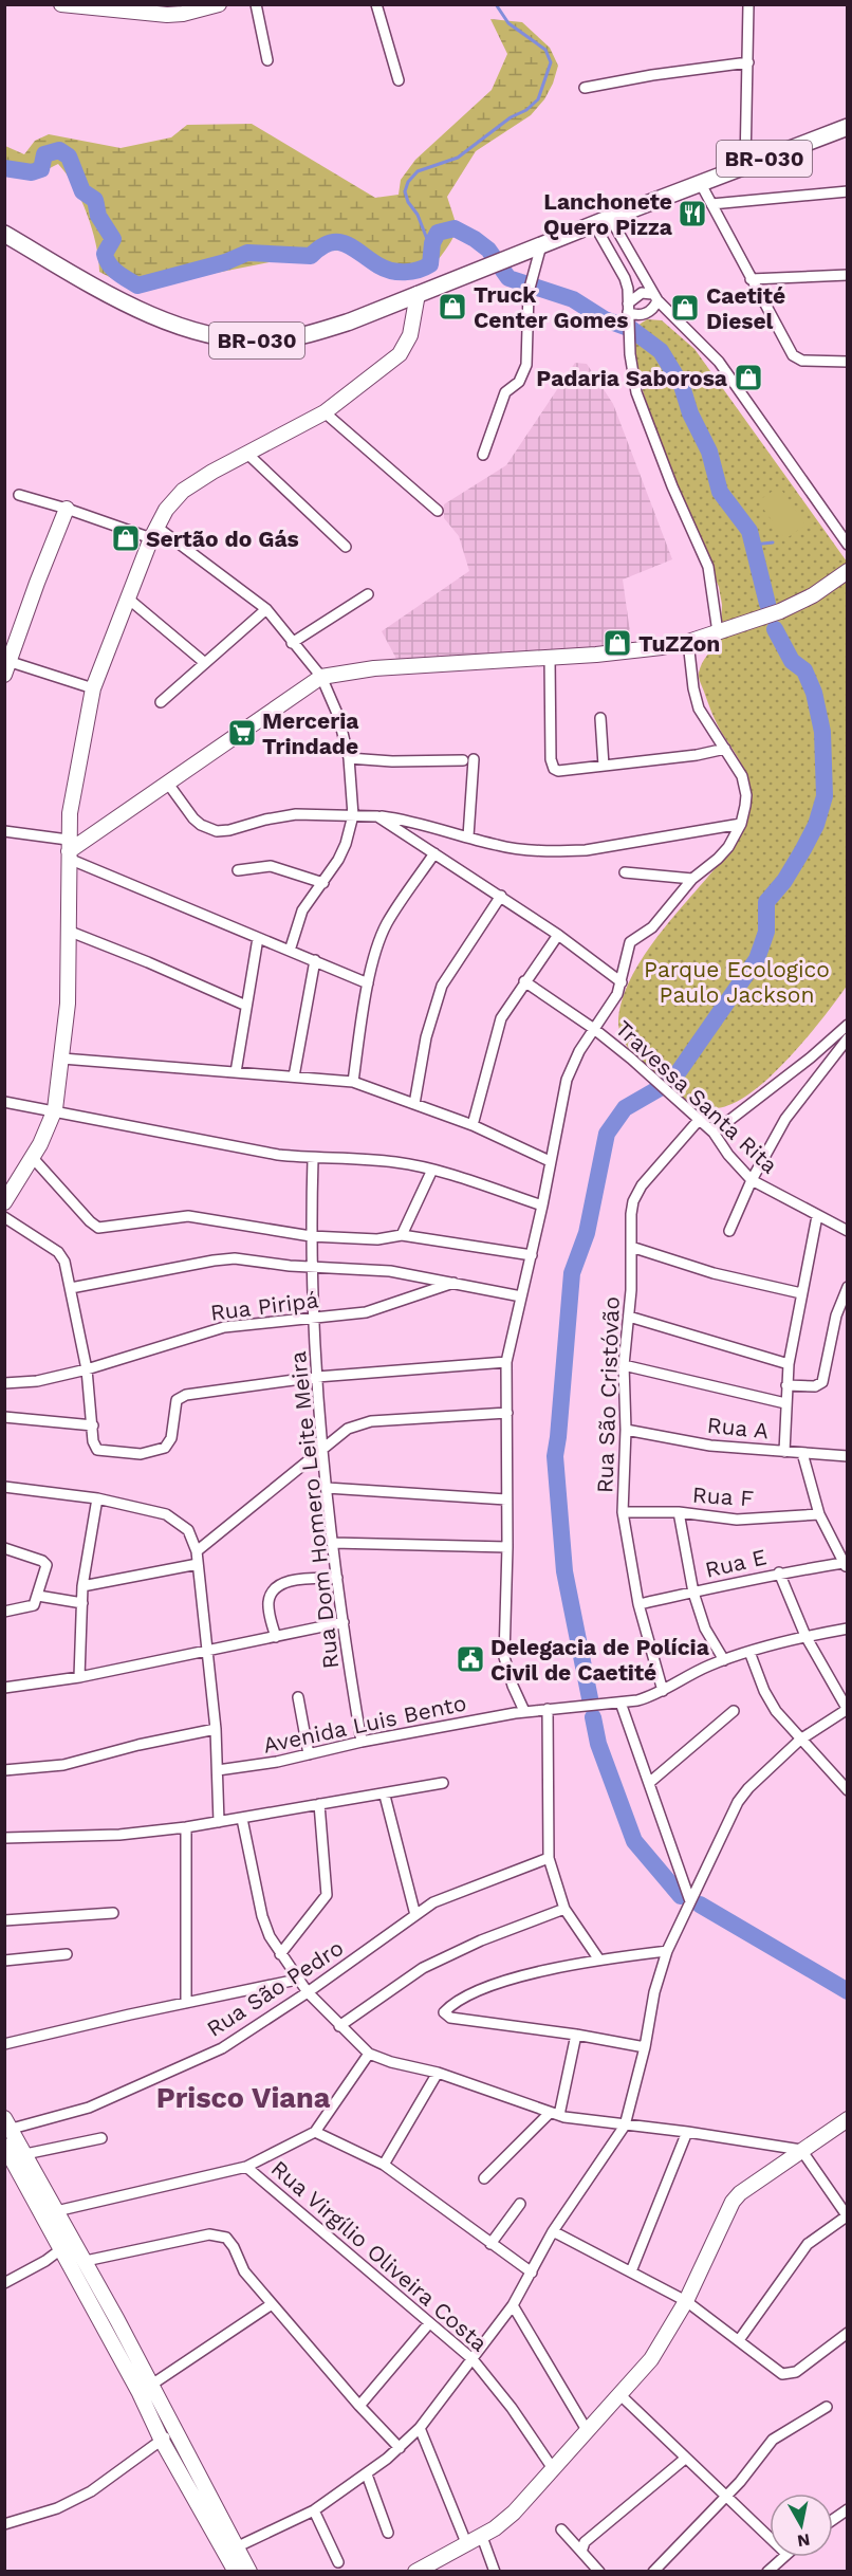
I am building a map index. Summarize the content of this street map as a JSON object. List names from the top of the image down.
{
  "streets": {
    "main road": ["BR-030"],
    "street": [
      "Travessa Santa Rita",
      "Rua Piripá",
      "Rua São Cristóvão",
      "Rua A",
      "Rua F",
      "Rua Dom Homero Leite Meira",
      "Rua E",
      "Avenida Luis Bento",
      "Rua São Pedro",
      "Rua Virgílio Oliveira Costa"
    ]
  },
  "crossings": [
    ["Travessa Santa Rita", "Rua São Cristóvão"],
    ["Rua Piripá", "Rua Dom Homero Leite Meira"],
    ["Rua São Cristóvão", "Rua A"],
    ["Rua São Cristóvão", "Rua F"],
    ["Rua São Cristóvão", "Rua E"],
    ["Rua São Cristóvão", "Avenida Luis Bento"],
    ["Rua Dom Homero Leite Meira", "Avenida Luis Bento"]
  ],
  "districts": ["Prisco Viana"],
  "parks": ["Parque Ecologico Paulo Jackson"],
  "places": {
    "restaurant": ["Lanchonete Quero Pizza"],
    "shop": [
      "Truck Center Gomes",
      "Caetité Diesel",
      "Padaria Saborosa",
      "Sertão do Gás",
      "TuZZon"
    ],
    "supermarket": ["Merceria Trindade"],
    "public building": ["Delegacia de Polícia Civil de Caetité"]
  },
  "north": "bottom"
}
